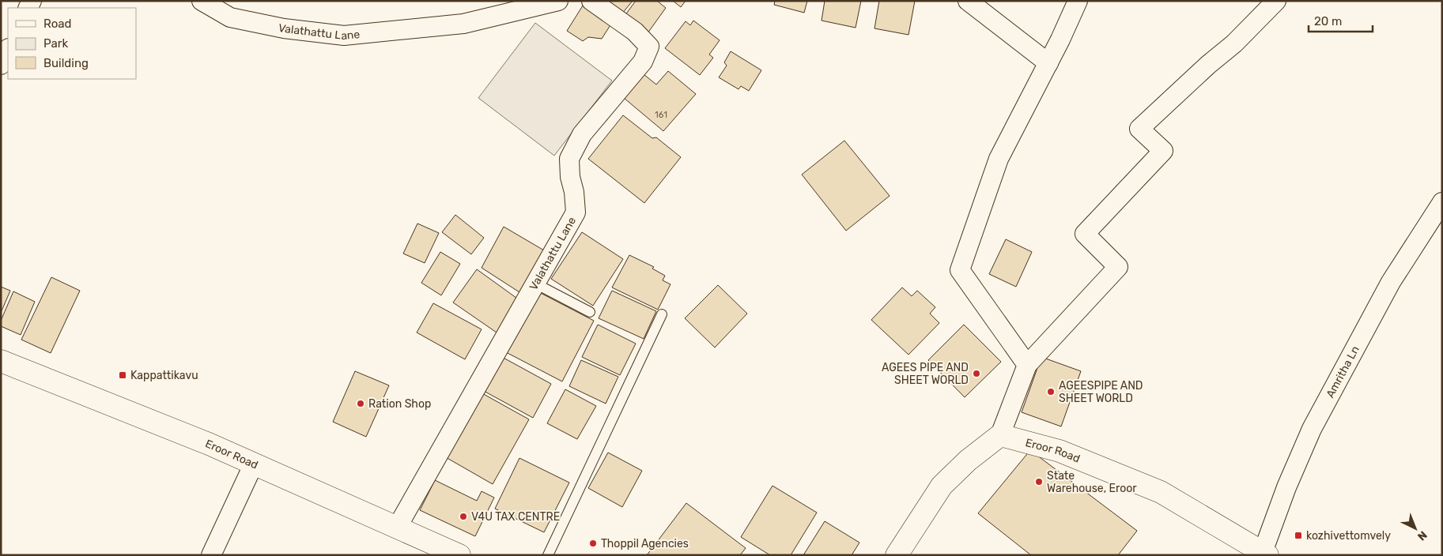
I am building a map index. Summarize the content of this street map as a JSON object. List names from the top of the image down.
{
  "streets": {
    "main road": ["Eroor Road"],
    "street": ["Valathattu Lane", "Amritha Ln"]
  },
  "crossings": [
    ["Valathattu Lane", "Eroor Road"],
    ["Amritha Ln", "Eroor Road"]
  ],
  "places": {
    "other": [
      "AGEES PIPE AND SHEET WORLD",
      "AGEESPIPE AND SHEET WORLD",
      "Ration Shop",
      "State Warehouse, Eroor",
      "V4U TAX CENTRE",
      "Thoppil Agencies"
    ],
    "transit": ["Kappattikavu", "kozhivettomvely"]
  },
  "house_numbers": ["161"],
  "legend": ["Road", "Park", "Building"],
  "scale_bar": "20 m",
  "north": "bottom right"
}
